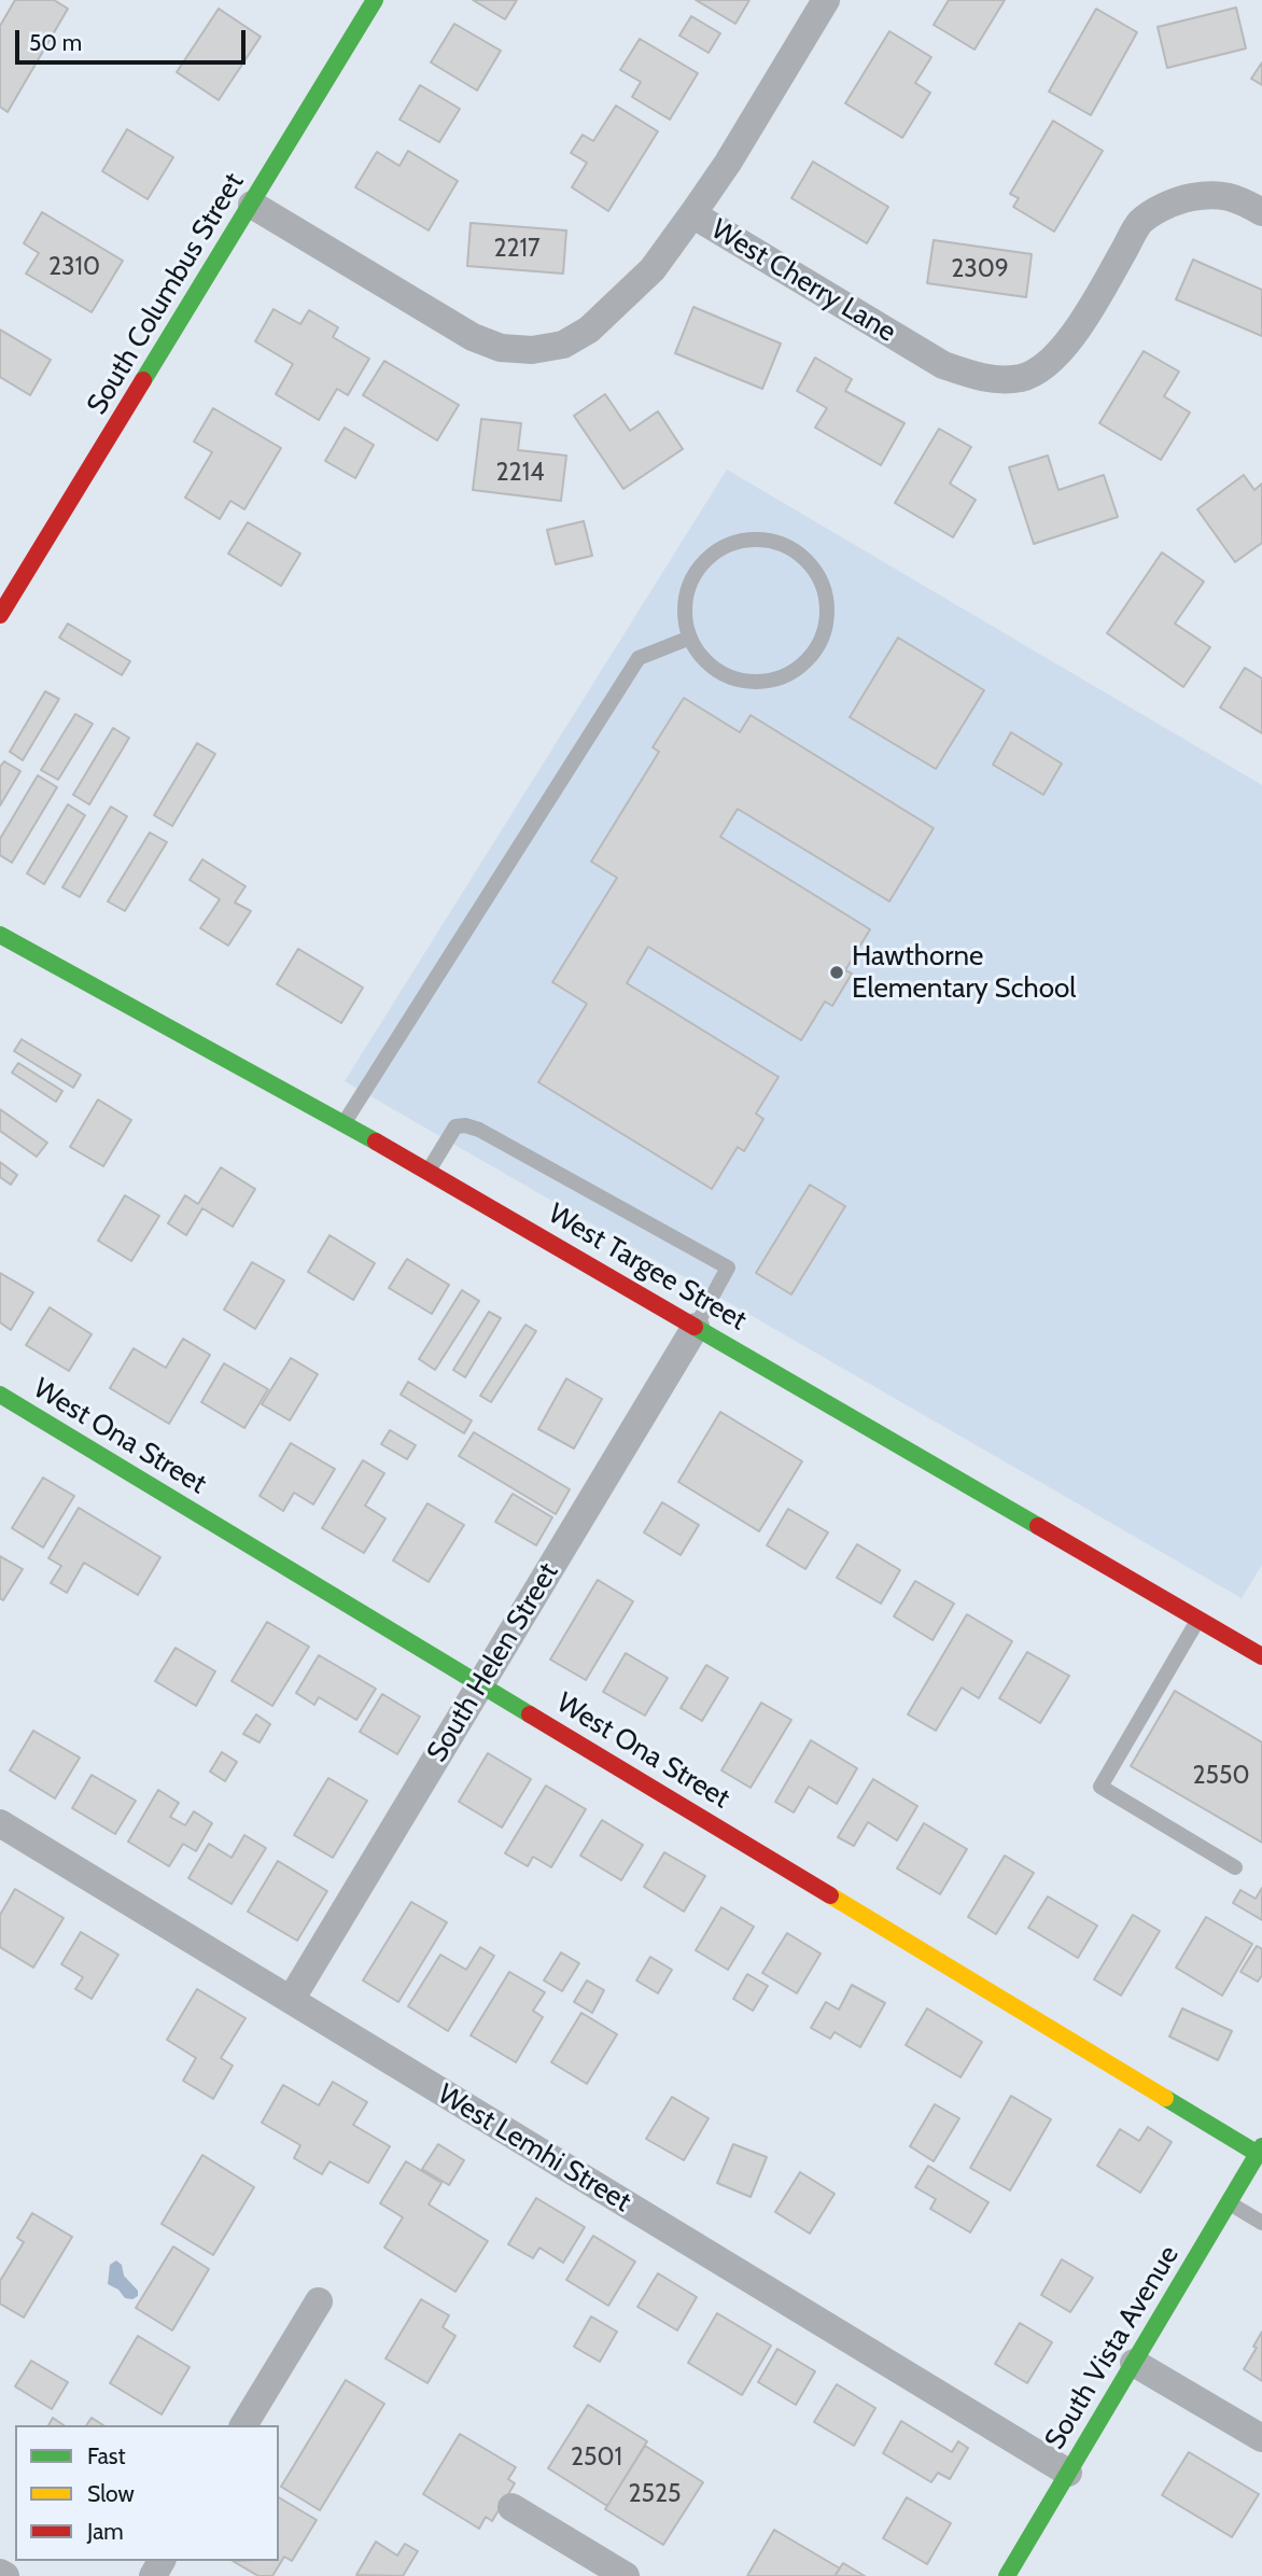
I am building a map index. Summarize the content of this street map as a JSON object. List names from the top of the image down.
{
  "streets": {
    "street": [
      "West Cherry Lane",
      "South Columbus Street",
      "West Targee Street",
      "West Ona Street",
      "South Helen Street",
      "West Lemhi Street",
      "South Vista Avenue"
    ]
  },
  "crossings": [
    ["West Cherry Lane", "South Columbus Street"],
    ["West Targee Street", "South Helen Street"],
    ["West Ona Street", "South Helen Street"],
    ["West Ona Street", "South Vista Avenue"],
    ["South Helen Street", "West Lemhi Street"],
    ["West Lemhi Street", "South Vista Avenue"]
  ],
  "places": ["Hawthorne Elementary School"],
  "house_numbers": [
    "2217",
    "2310",
    "2309",
    "2214",
    "2550",
    "2501",
    "2525"
  ],
  "legend": ["Fast", "Slow", "Jam"],
  "scale_bar": "50 m"
}
